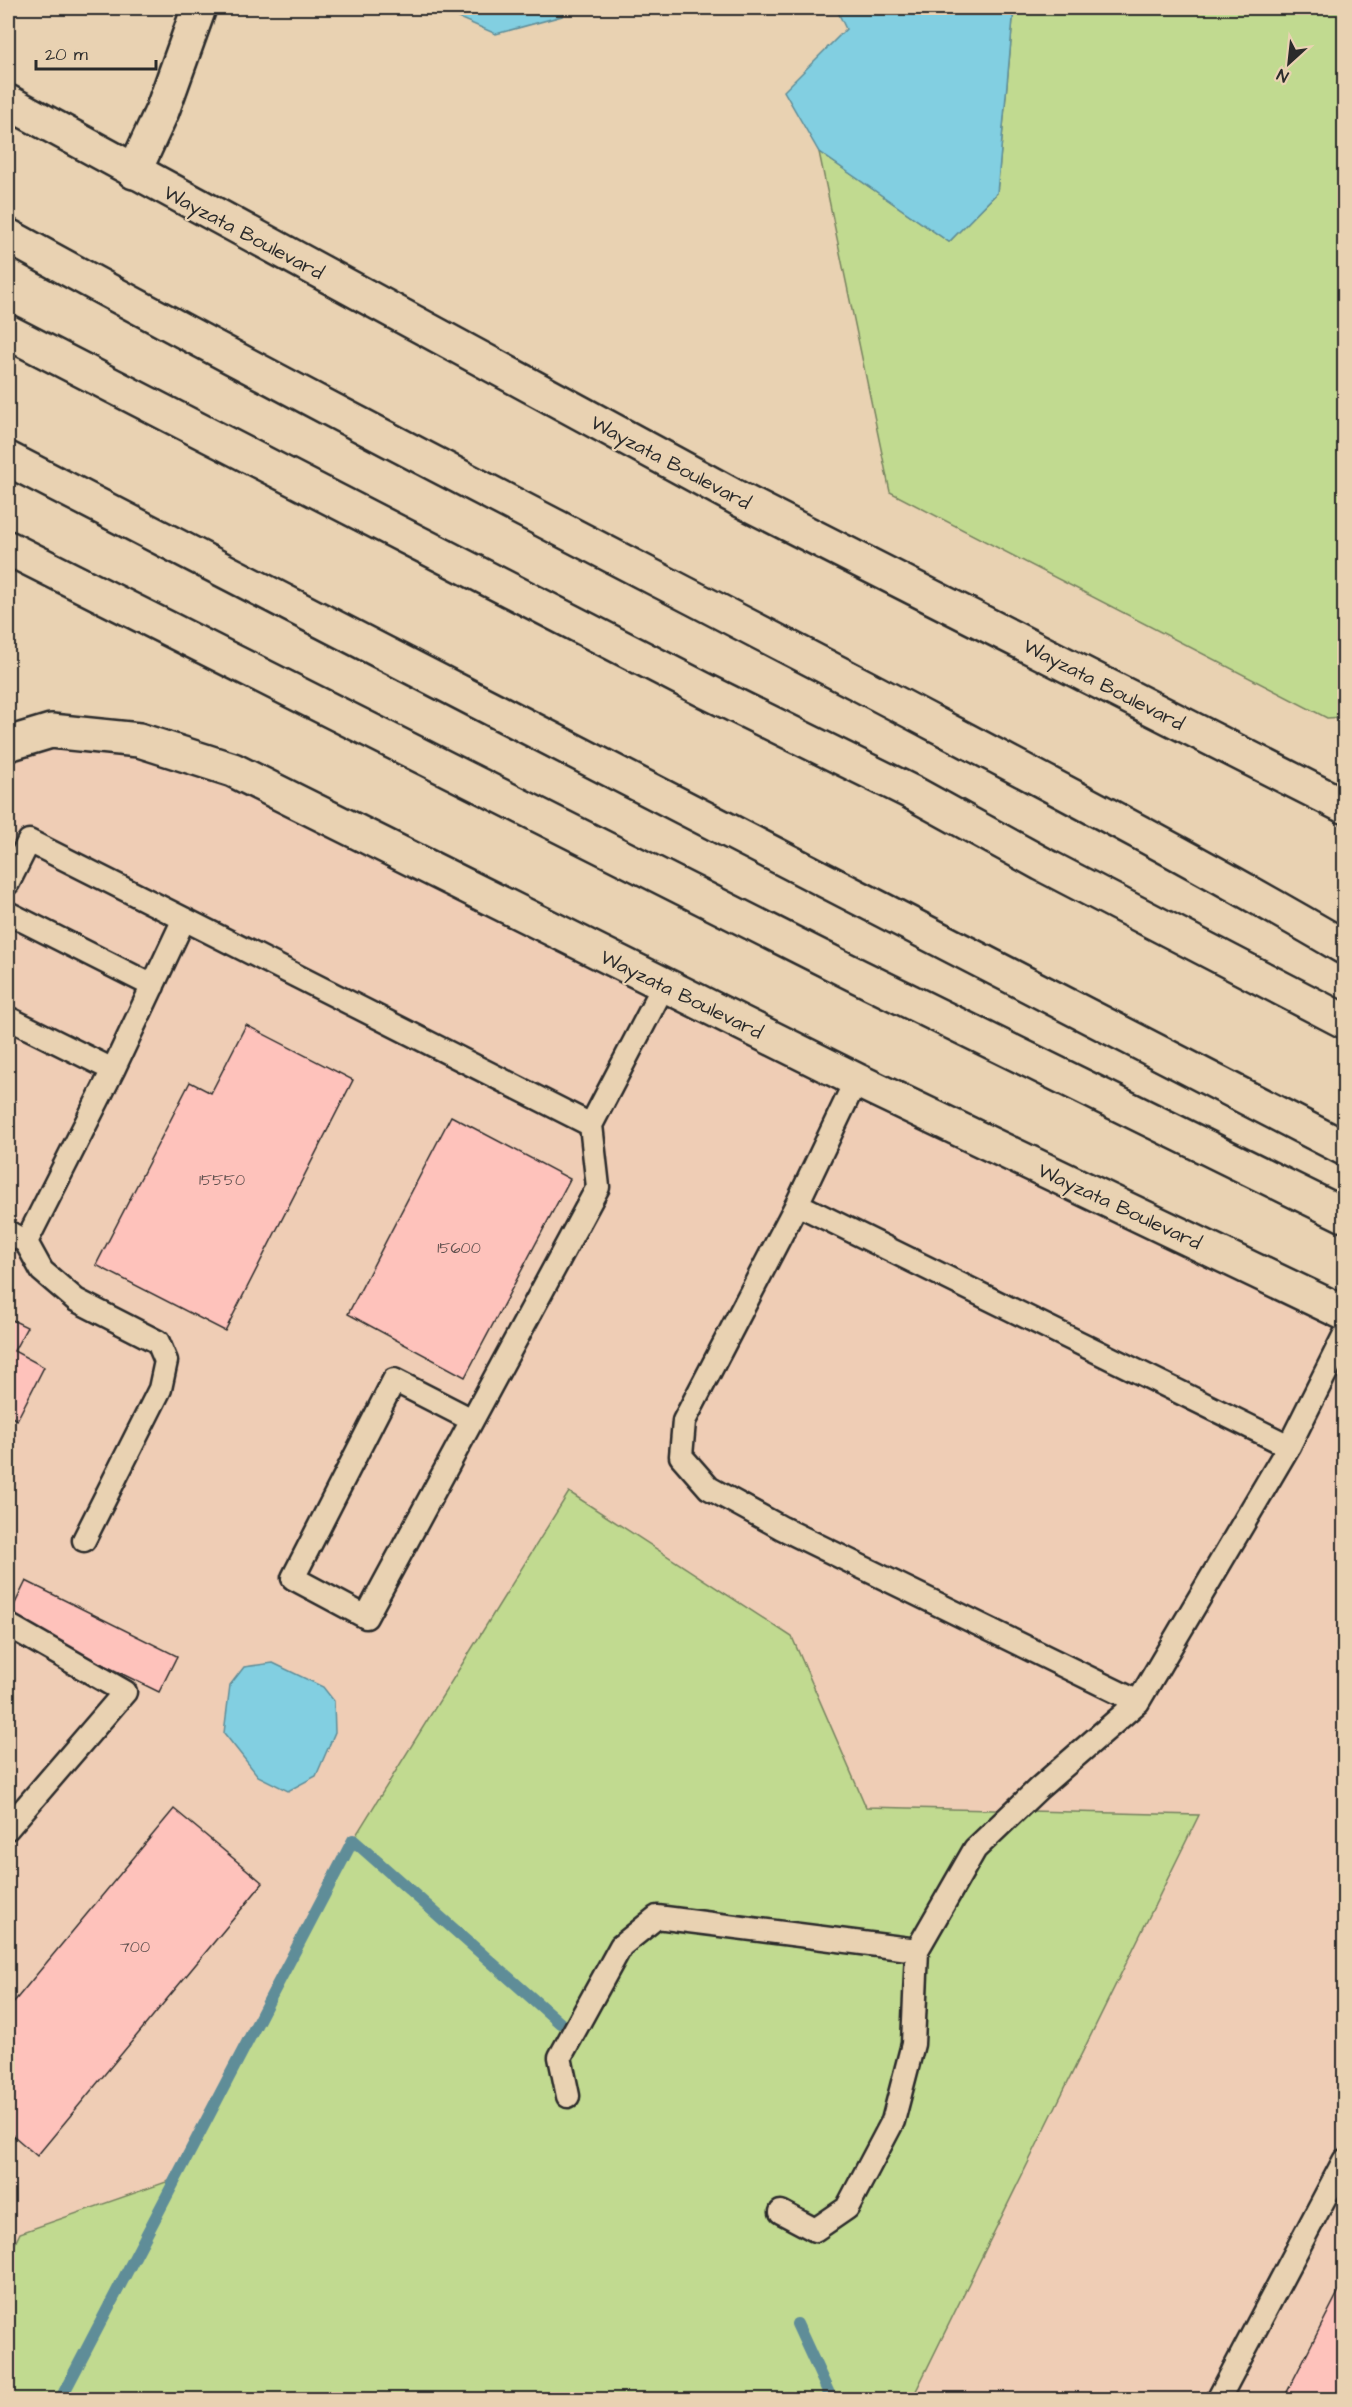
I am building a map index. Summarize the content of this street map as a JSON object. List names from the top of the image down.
{
  "streets": {
    "main road": ["Wayzata Boulevard"]
  },
  "house_numbers": ["15550", "15600", "700"],
  "scale_bar": "20 m",
  "north": "bottom left"
}
